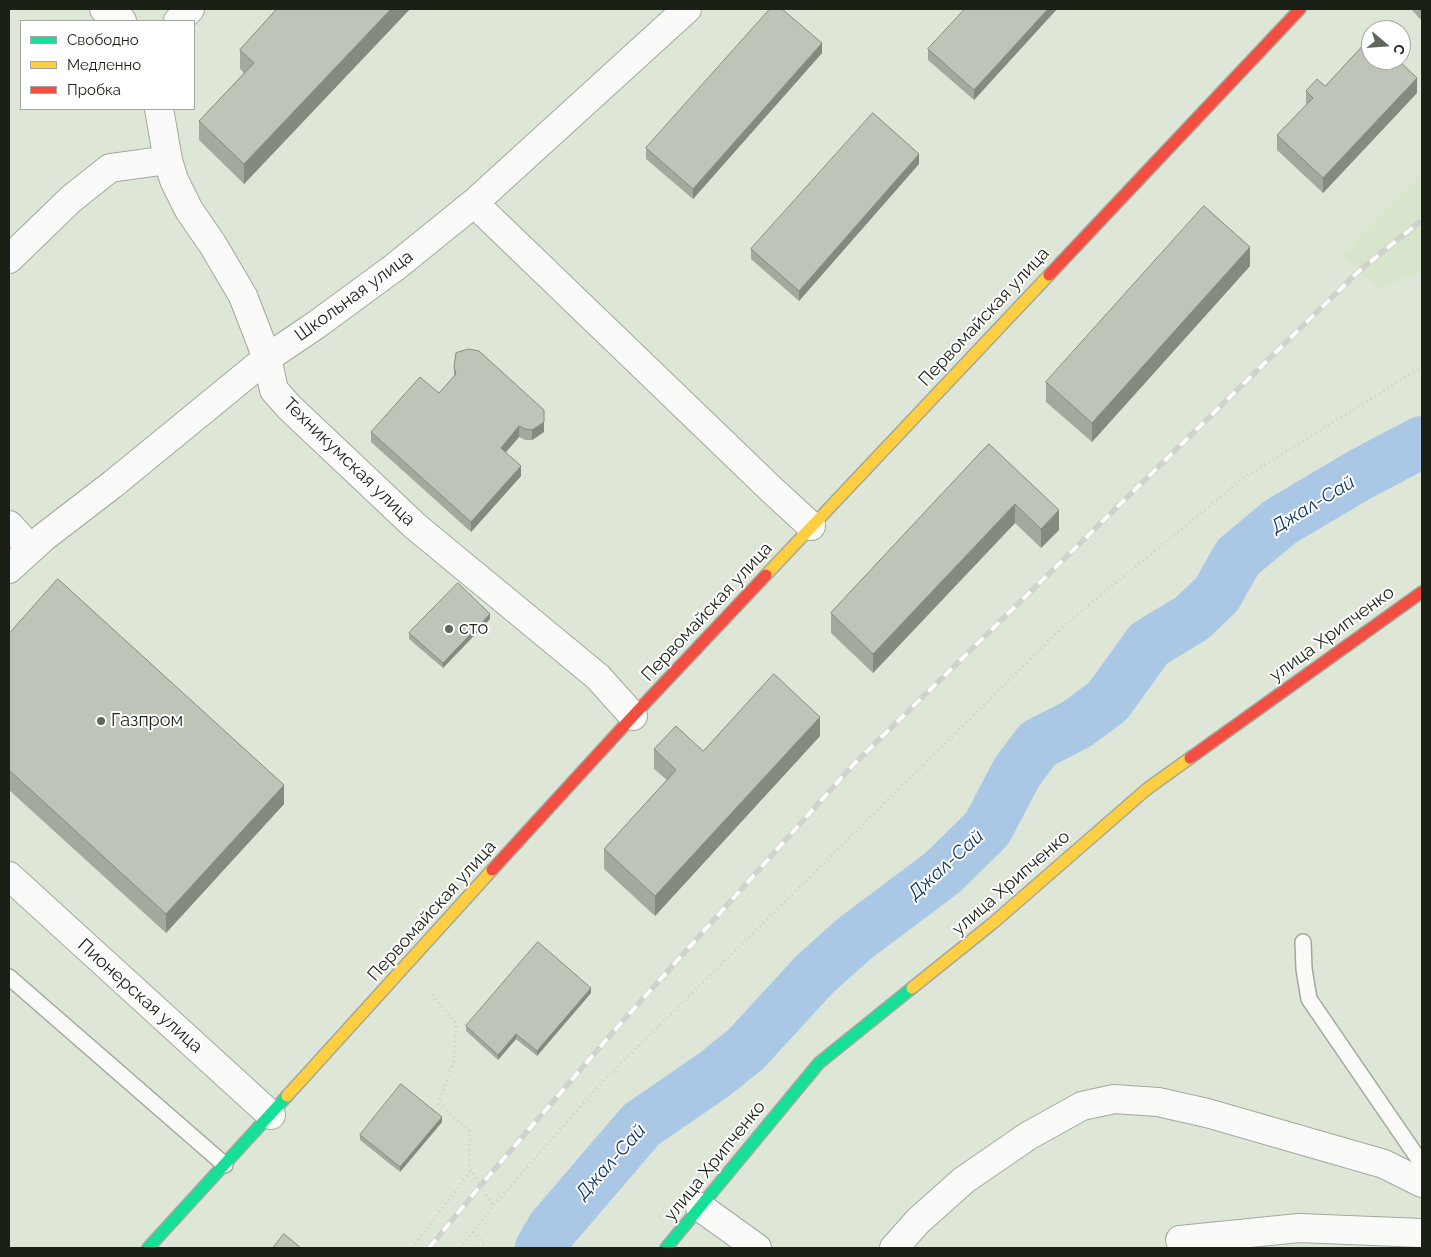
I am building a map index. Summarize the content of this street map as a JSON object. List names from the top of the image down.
{
  "streets": {
    "main road": ["Первомайская улица", "улица Хрипченко"],
    "street": ["Школьная улица", "Техникумская улица", "Пионерская улица"]
  },
  "crossings": [
    ["Школьная улица", "Техникумская улица"],
    ["Первомайская улица", "Техникумская улица"],
    ["Первомайская улица", "Пионерская улица"]
  ],
  "water": ["Джал-Сай"],
  "places": ["сто", "Газпром"],
  "legend": ["Свободно", "Медленно", "Пробка"],
  "north": "right"
}
